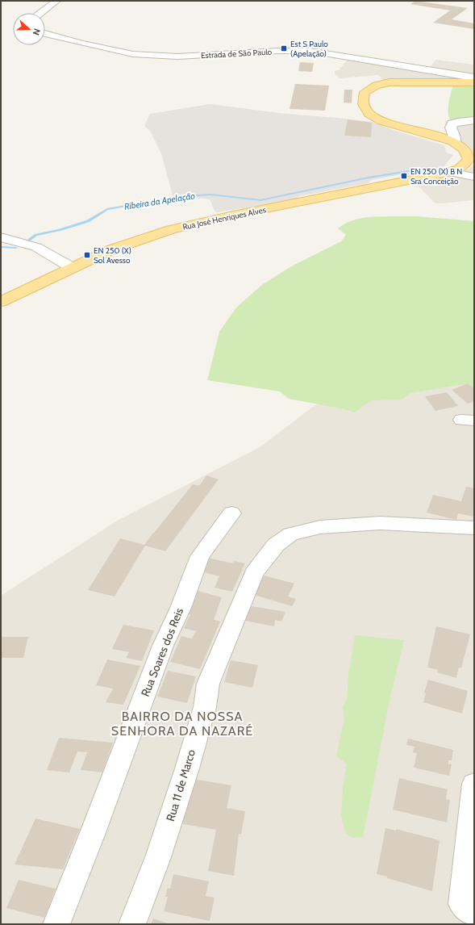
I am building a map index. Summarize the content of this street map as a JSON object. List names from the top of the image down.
{
  "streets": {
    "main road": ["Rua José Henriques Alves"],
    "street": ["Estrada de São Paulo", "Rua Soares dos Reis", "Rua 11 de Marco"]
  },
  "districts": ["BAIRRO DA NOSSA SENHORA DA NAZARÉ"],
  "water": ["Ribeira da Apelação"],
  "places": {
    "transit": ["Est S Paulo (Apelação)", "EN 250 (X) B N Sra Conceição", "EN 250 (X) Sol Avesso"]
  },
  "north": "right"
}
